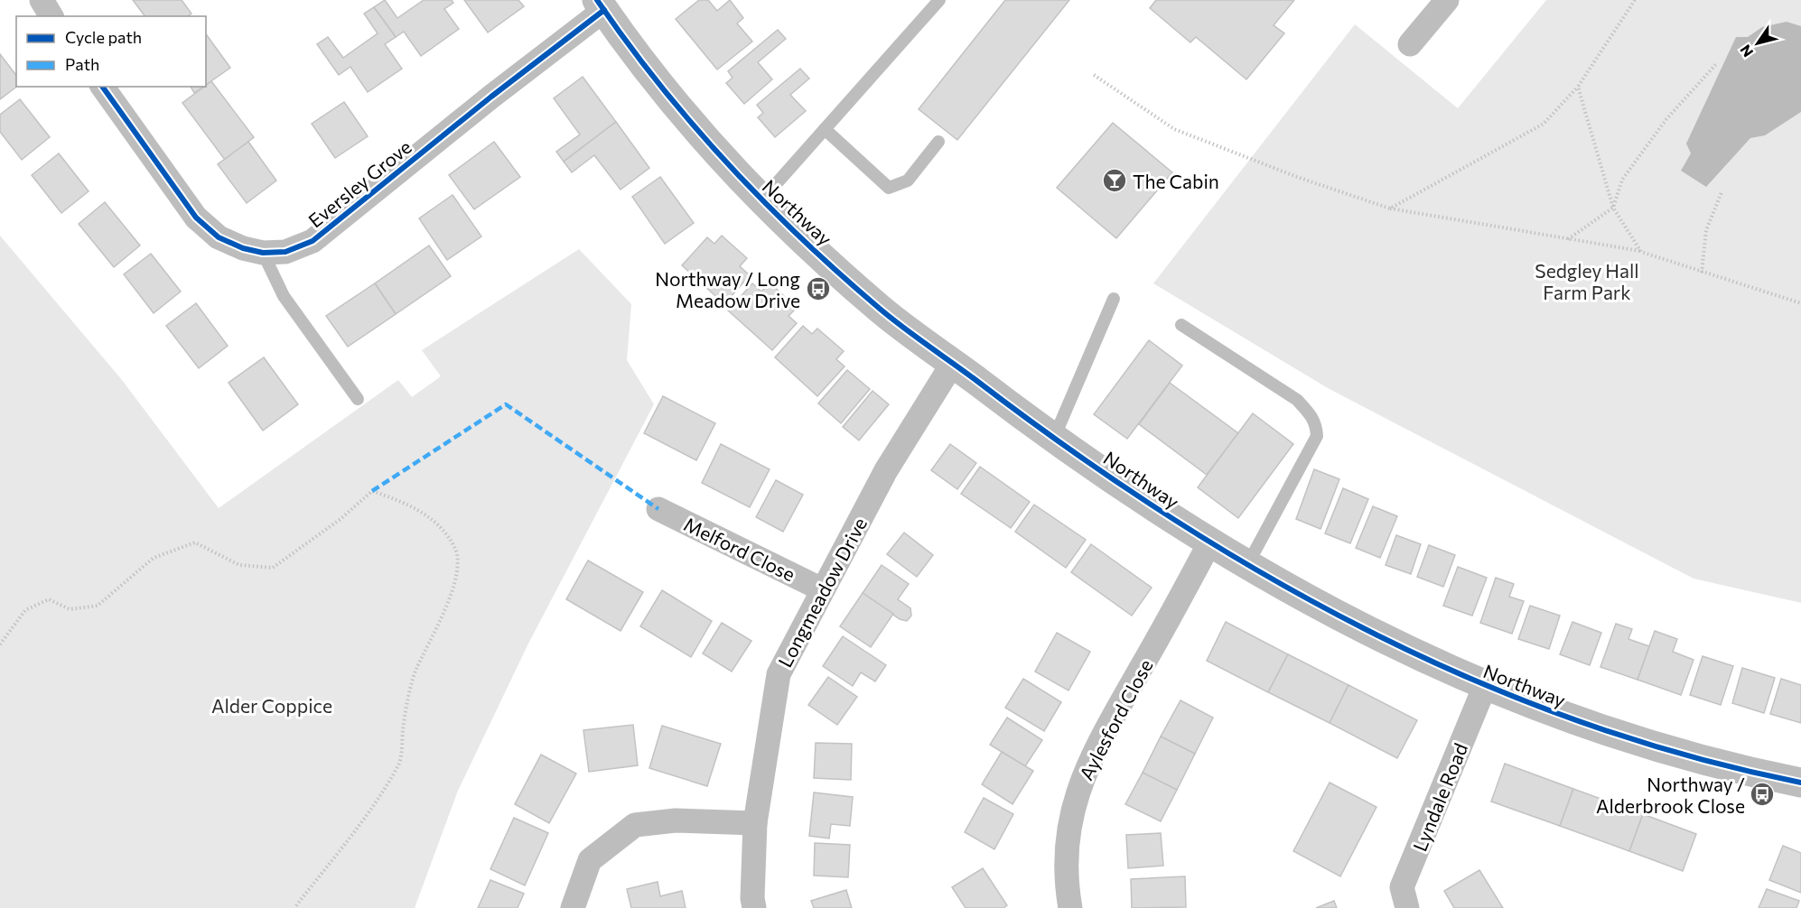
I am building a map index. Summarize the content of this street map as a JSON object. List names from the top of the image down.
{
  "streets": {
    "street": [
      "Eversley Grove",
      "Northway",
      "Melford Close",
      "Longmeadow Drive",
      "Aylesford Close",
      "Lyndale Road"
    ]
  },
  "crossings": [
    ["Eversley Grove", "Northway"],
    ["Northway", "Longmeadow Drive"],
    ["Northway", "Aylesford Close"],
    ["Northway", "Lyndale Road"],
    ["Melford Close", "Longmeadow Drive"]
  ],
  "parks": ["Sedgley Hall Farm Park", "Alder Coppice"],
  "places": {
    "bar": ["The Cabin"],
    "bus stop": ["Northway / Long Meadow Drive", "Northway / Alderbrook Close"]
  },
  "legend": ["Cycle path", "Path"],
  "north": "bottom left"
}
